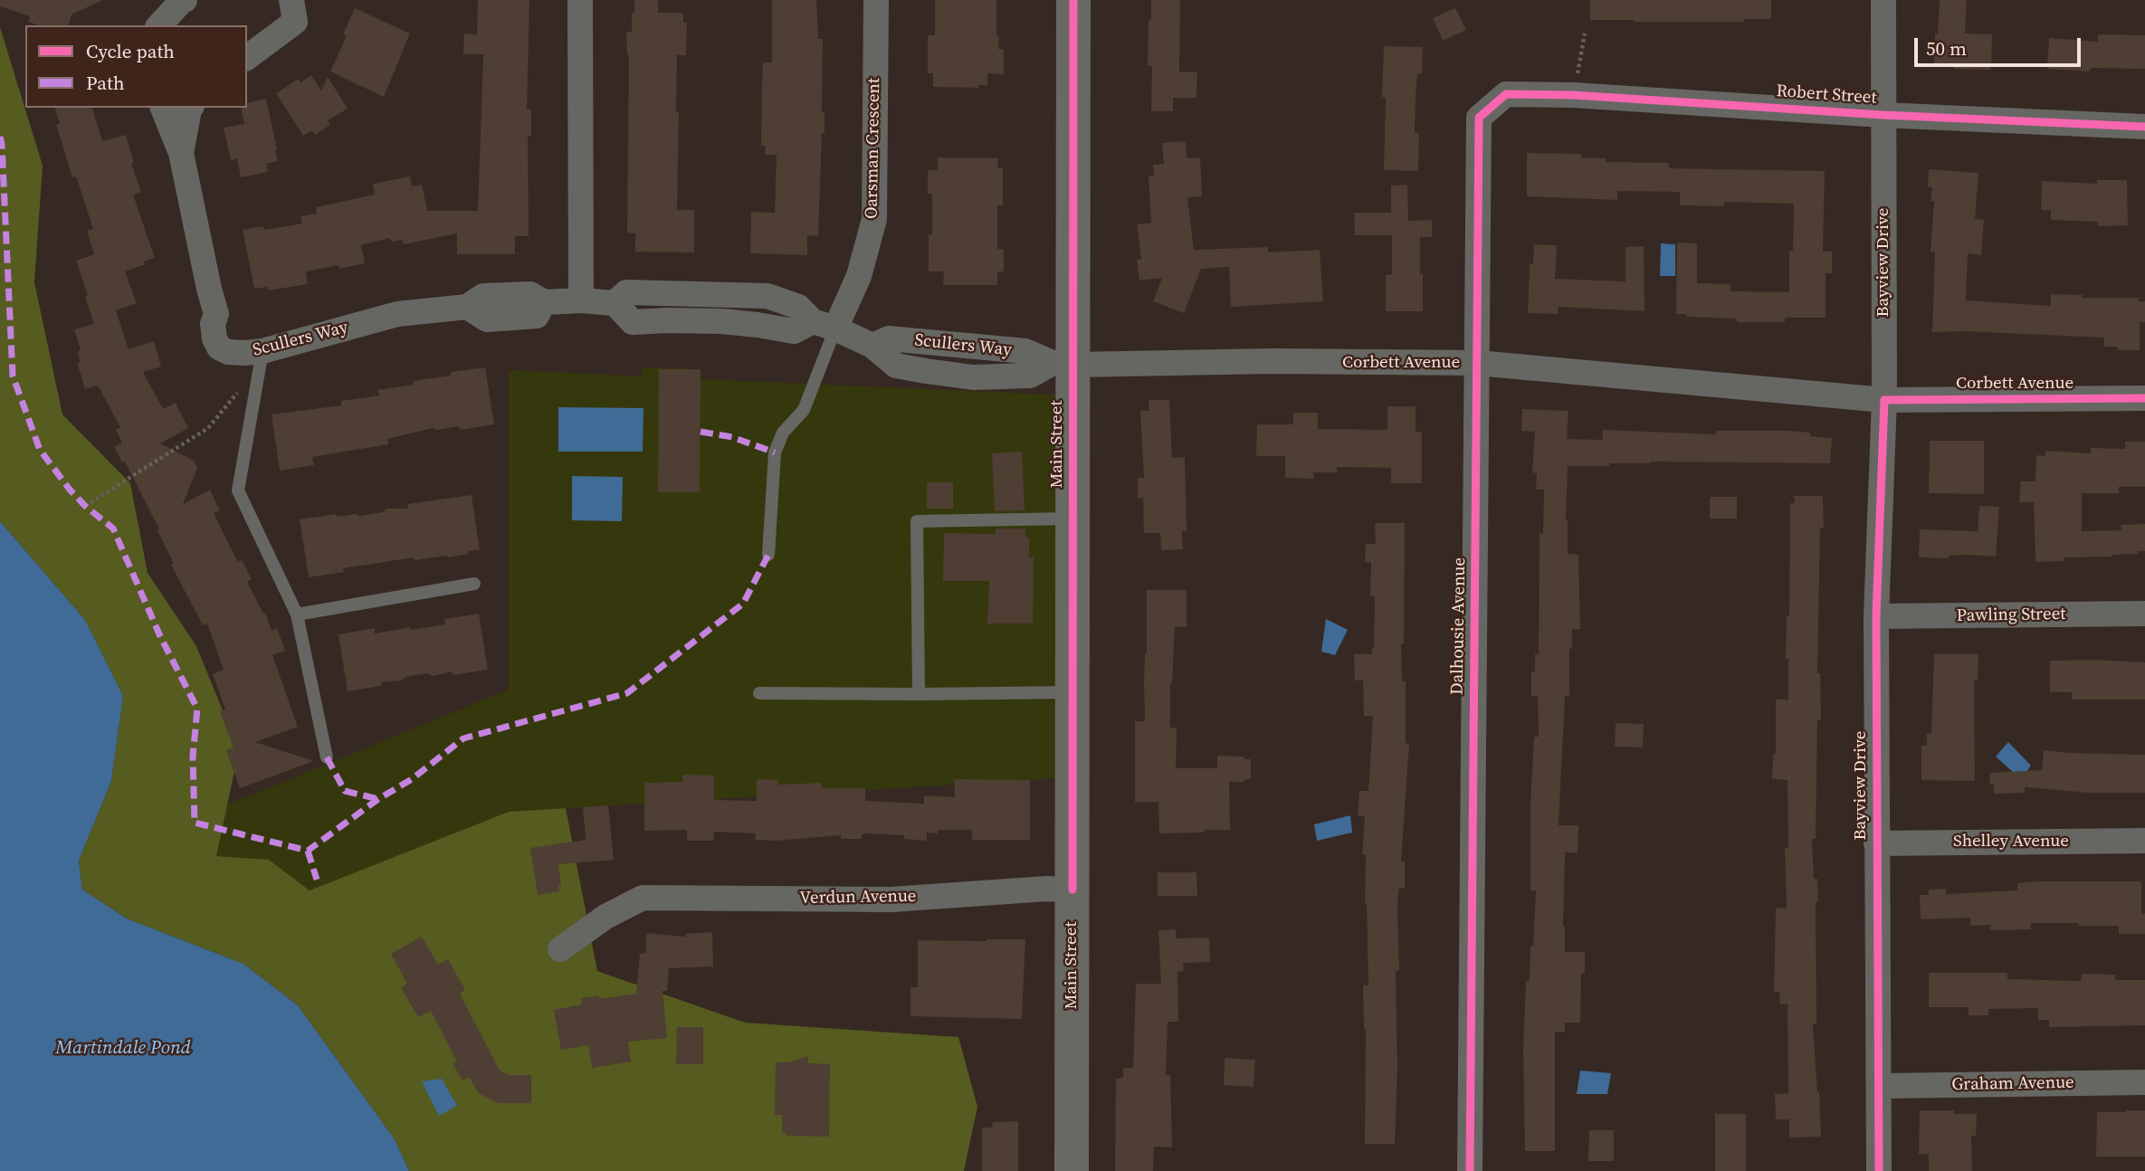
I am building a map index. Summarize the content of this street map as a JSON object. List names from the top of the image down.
{
  "streets": {
    "main road": ["Main Street"],
    "street": [
      "Robert Street",
      "Oarsman Crescent",
      "Bayview Drive",
      "Scullers Way",
      "Corbett Avenue",
      "Pawling Street",
      "Dalhousie Avenue",
      "Shelley Avenue",
      "Verdun Avenue",
      "Graham Avenue"
    ]
  },
  "crossings": [
    ["Robert Street", "Bayview Drive"],
    ["Robert Street", "Dalhousie Avenue"],
    ["Oarsman Crescent", "Scullers Way"],
    ["Bayview Drive", "Corbett Avenue"],
    ["Bayview Drive", "Pawling Street"],
    ["Bayview Drive", "Shelley Avenue"],
    ["Bayview Drive", "Graham Avenue"],
    ["Scullers Way", "Corbett Avenue"],
    ["Scullers Way", "Main Street"],
    ["Corbett Avenue", "Main Street"],
    ["Corbett Avenue", "Dalhousie Avenue"],
    ["Main Street", "Verdun Avenue"]
  ],
  "water": ["Martindale Pond"],
  "legend": ["Cycle path", "Path"],
  "scale_bar": "50 m"
}
